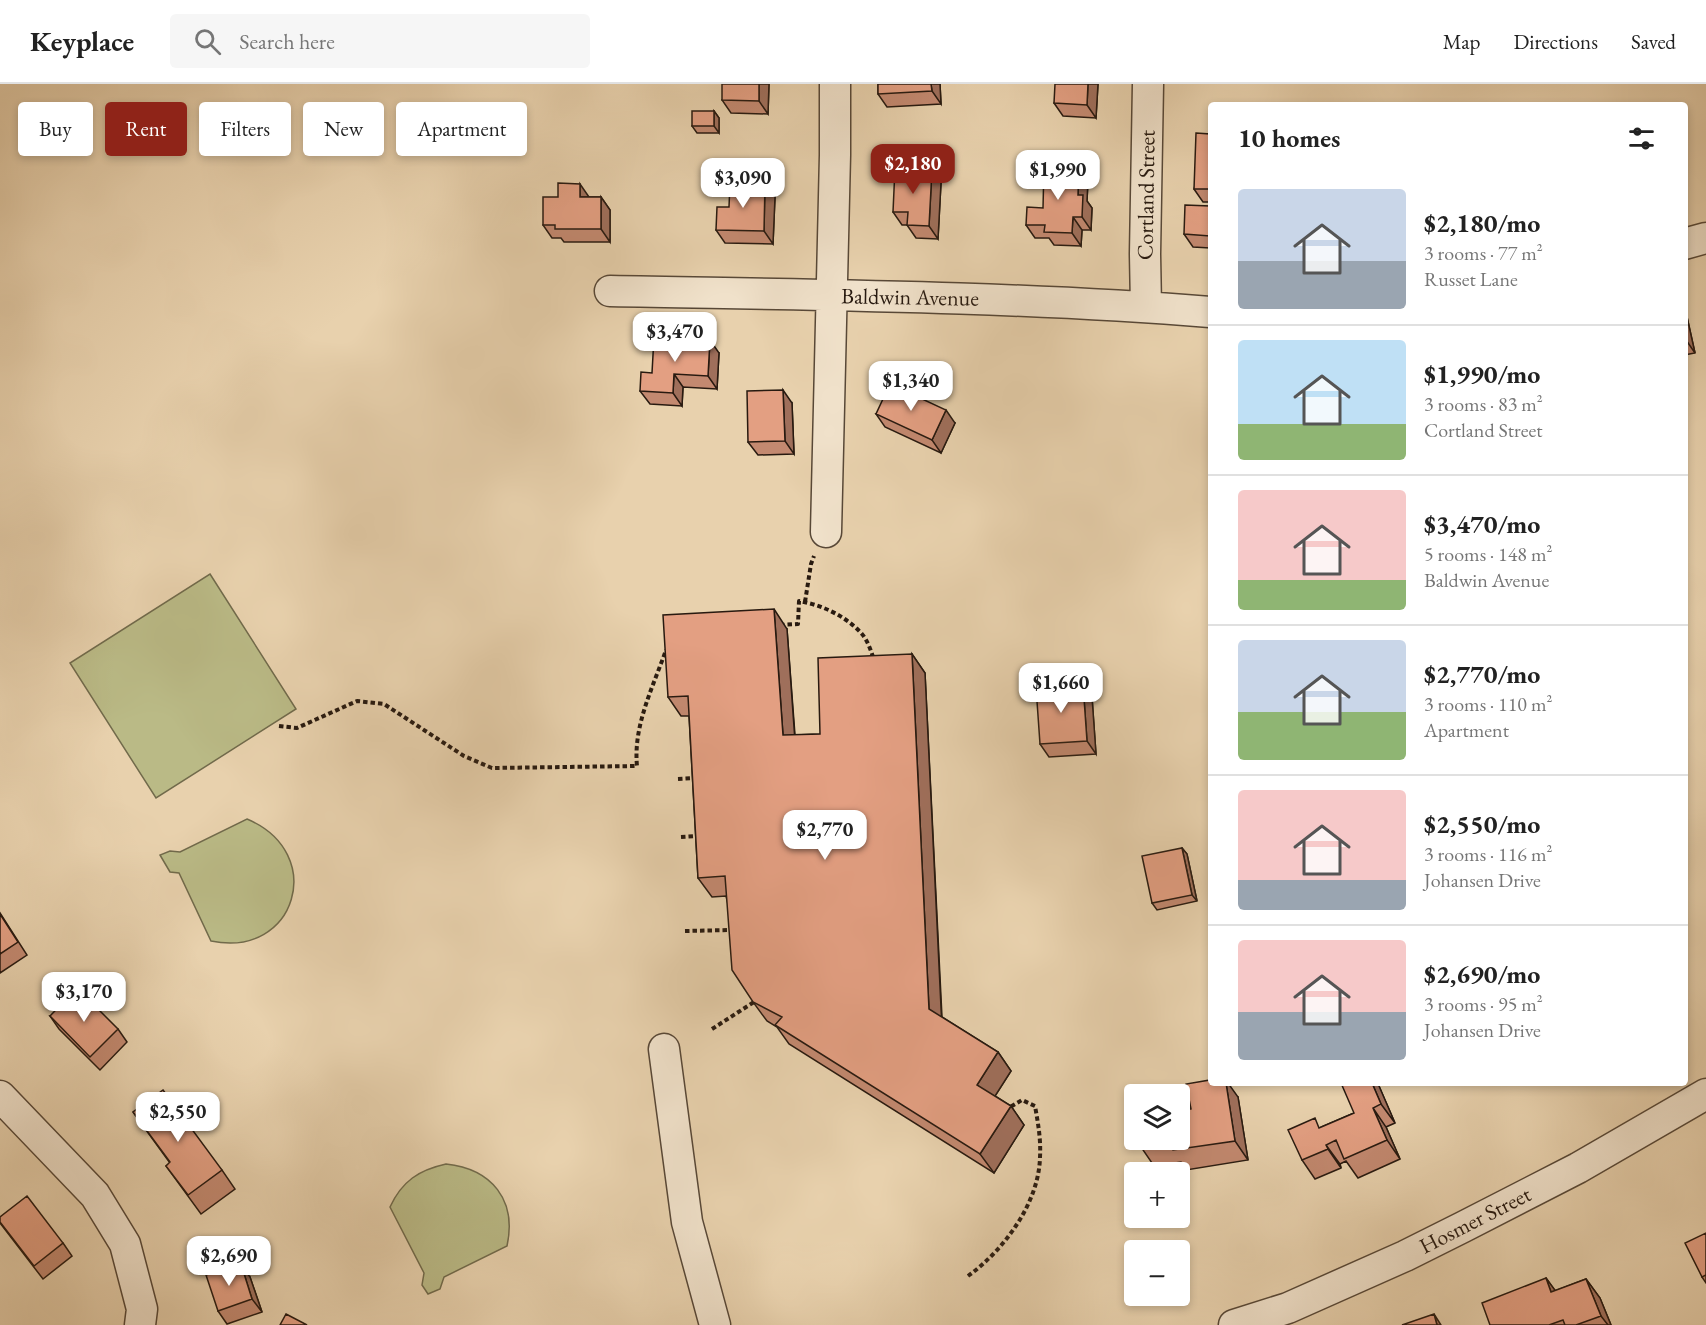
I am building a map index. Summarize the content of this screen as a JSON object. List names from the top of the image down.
{
  "streets": {
    "street": ["Cortland Street", "Baldwin Avenue", "Hosmer Street"]
  },
  "crossings": [
    ["Cortland Street", "Baldwin Avenue"]
  ],
  "page": {
    "header": "Keyplace",
    "search": "Search here",
    "nav": ["Map", "Directions", "Saved"],
    "chip": [
      "Buy",
      "Rent",
      "Filters",
      "New",
      "Apartment"
    ],
    "heading": "10 homes",
    "price": [
      "$2,180",
      "$1,990",
      "$3,090",
      "$3,470",
      "$1,340",
      "$1,660",
      "$2,770",
      "$3,170",
      "$2,550",
      "$2,690"
    ],
    "list": [
      {
        "name": "$2,180/mo",
        "note": "3 rooms · 77 m² · Russet Lane"
      },
      {
        "name": "$1,990/mo",
        "note": "3 rooms · 83 m² · Cortland Street"
      },
      {
        "name": "$3,470/mo",
        "note": "5 rooms · 148 m² · Baldwin Avenue"
      },
      {
        "name": "$2,770/mo",
        "note": "3 rooms · 110 m² · Apartment"
      },
      {
        "name": "$2,550/mo",
        "note": "3 rooms · 116 m² · Johansen Drive"
      },
      {
        "name": "$2,690/mo",
        "note": "3 rooms · 95 m² · Johansen Drive"
      }
    ],
    "map_buttons": ["+", "−"]
  }
}
